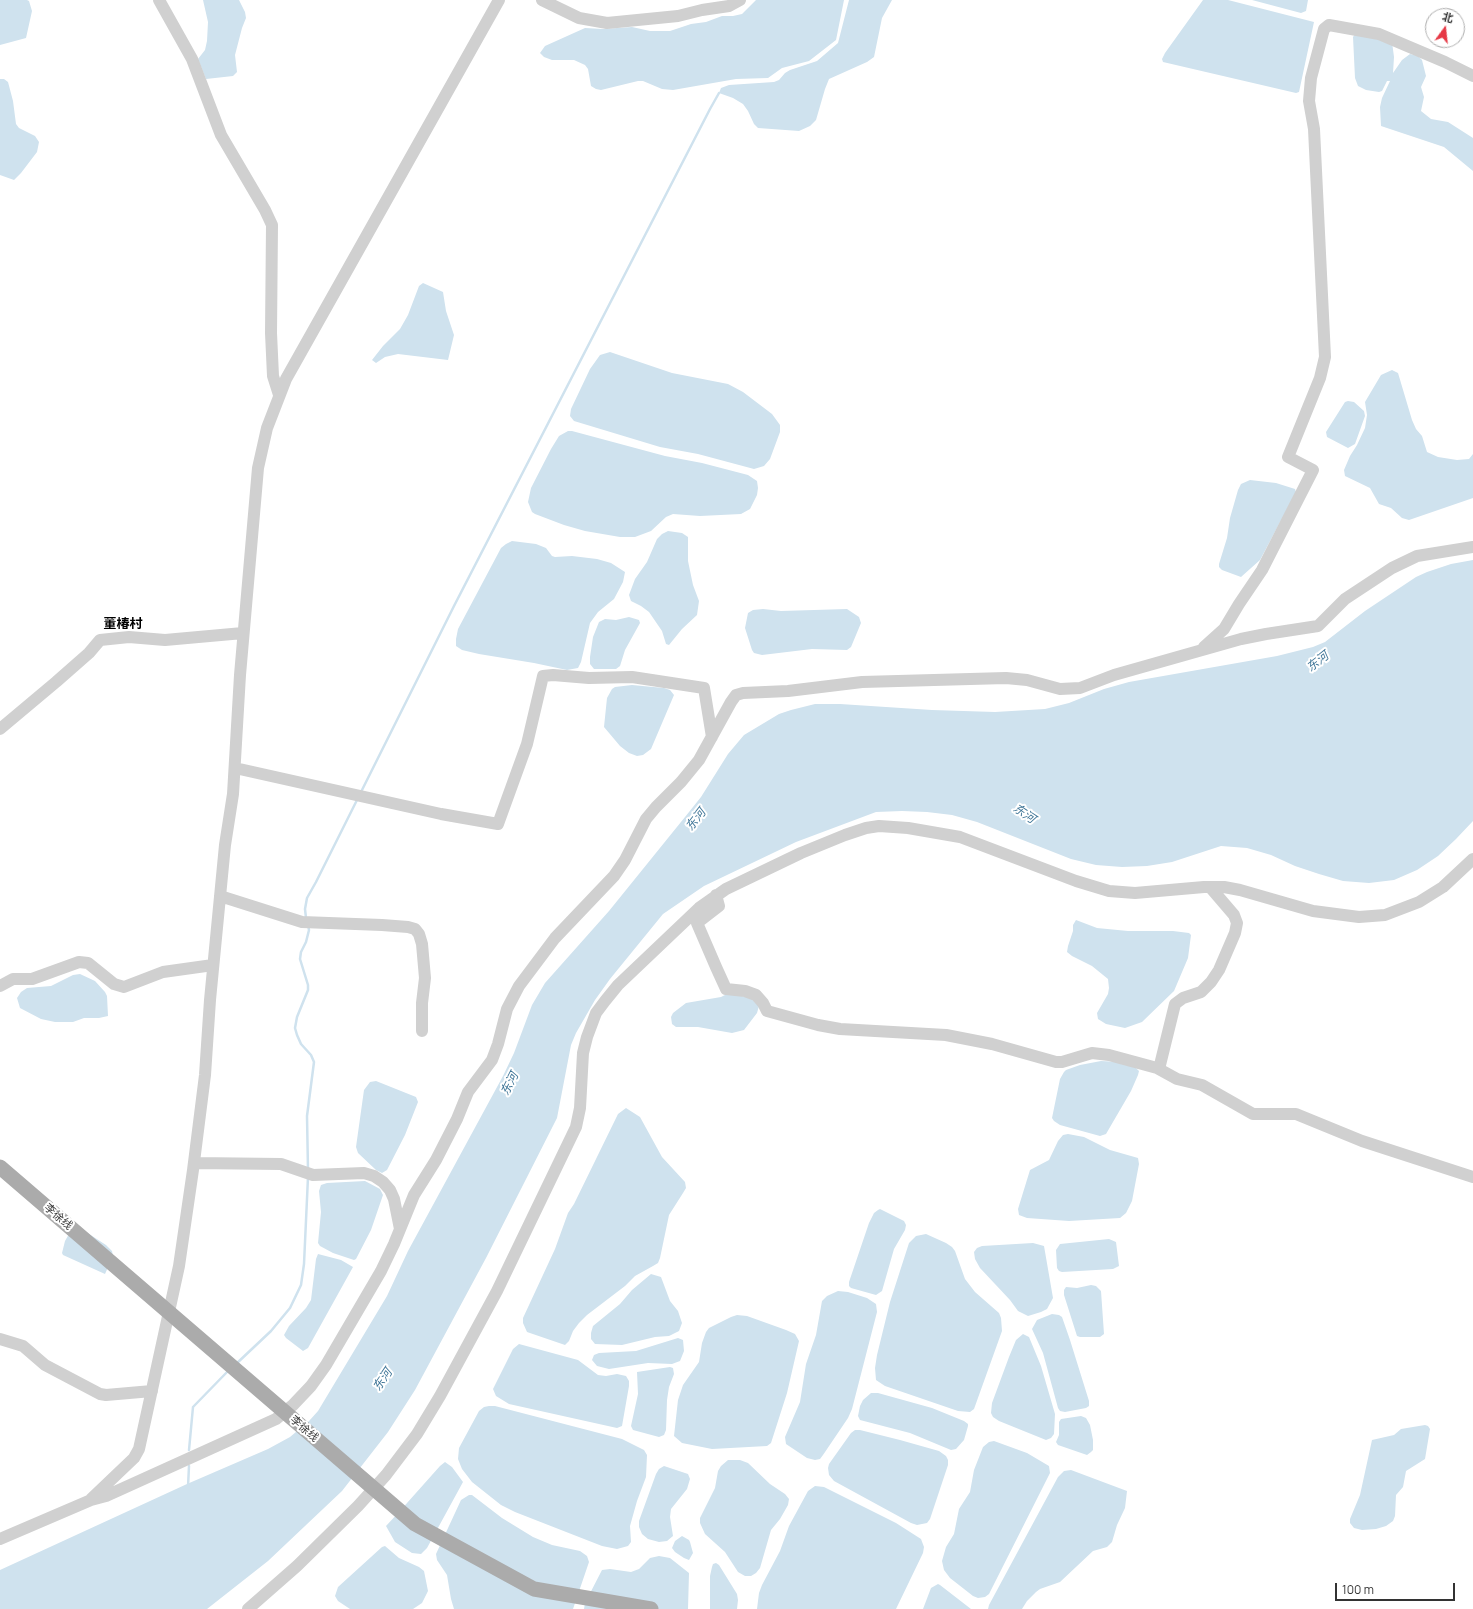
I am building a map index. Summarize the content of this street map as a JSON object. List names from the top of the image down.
{
  "streets": {
    "main road": ["李徐线"]
  },
  "districts": ["董椿村"],
  "water": ["东河"],
  "scale_bar": "100 m",
  "north": "top"
}
